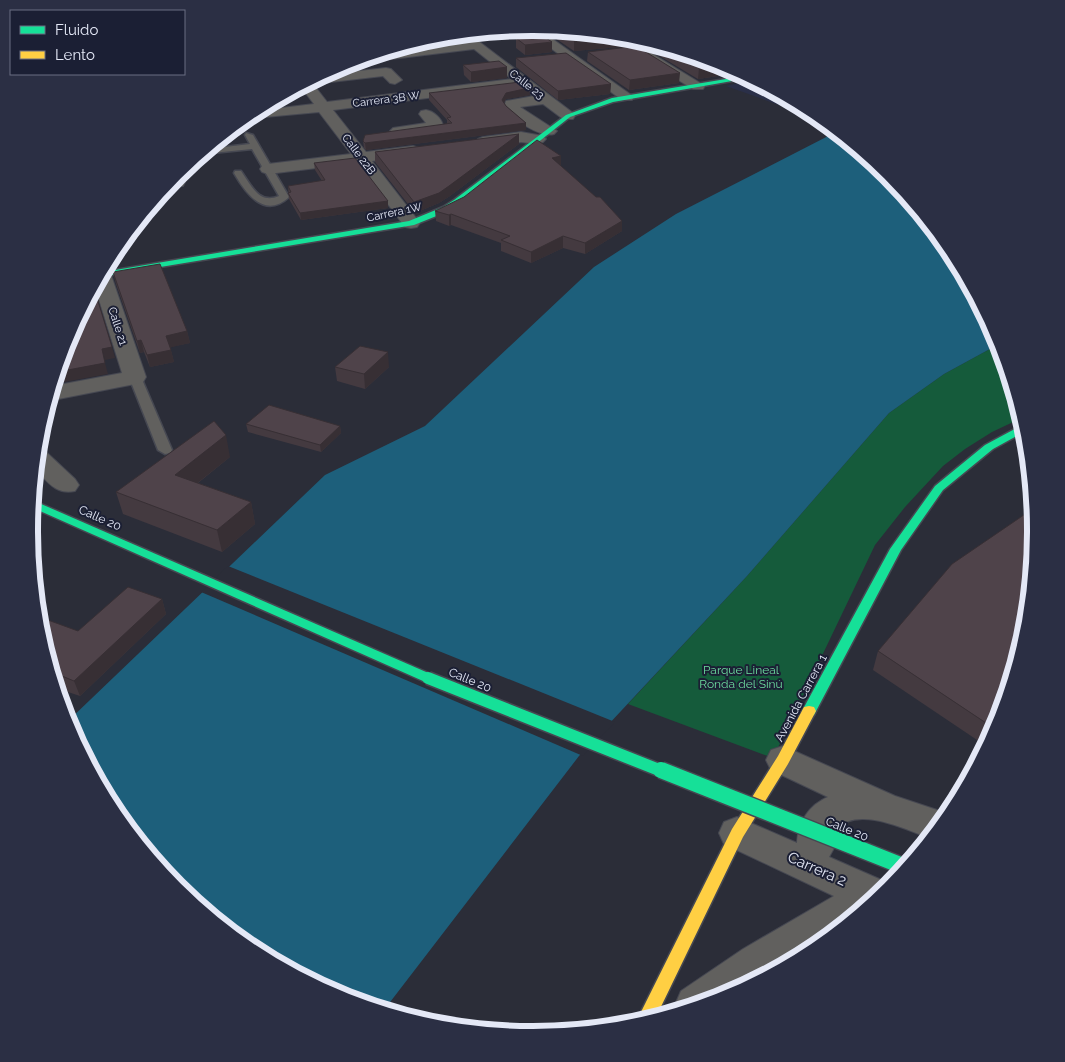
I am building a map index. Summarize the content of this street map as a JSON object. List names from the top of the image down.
{
  "streets": {
    "street": [
      "Calle 23",
      "Carrera 3B W",
      "Calle 22B",
      "Carrera 1W",
      "Calle 21",
      "Calle 20",
      "Avenida Carrera 1",
      "Carrera 2"
    ]
  },
  "crossings": [
    ["Calle 23", "Carrera 3B W"],
    ["Calle 23", "Carrera 1W"],
    ["Carrera 3B W", "Calle 22B"],
    ["Calle 22B", "Carrera 1W"],
    ["Avenida Carrera 1", "Carrera 2"]
  ],
  "parks": ["Parque Lineal Ronda del Sinú"],
  "legend": ["Fluido", "Lento"]
}
